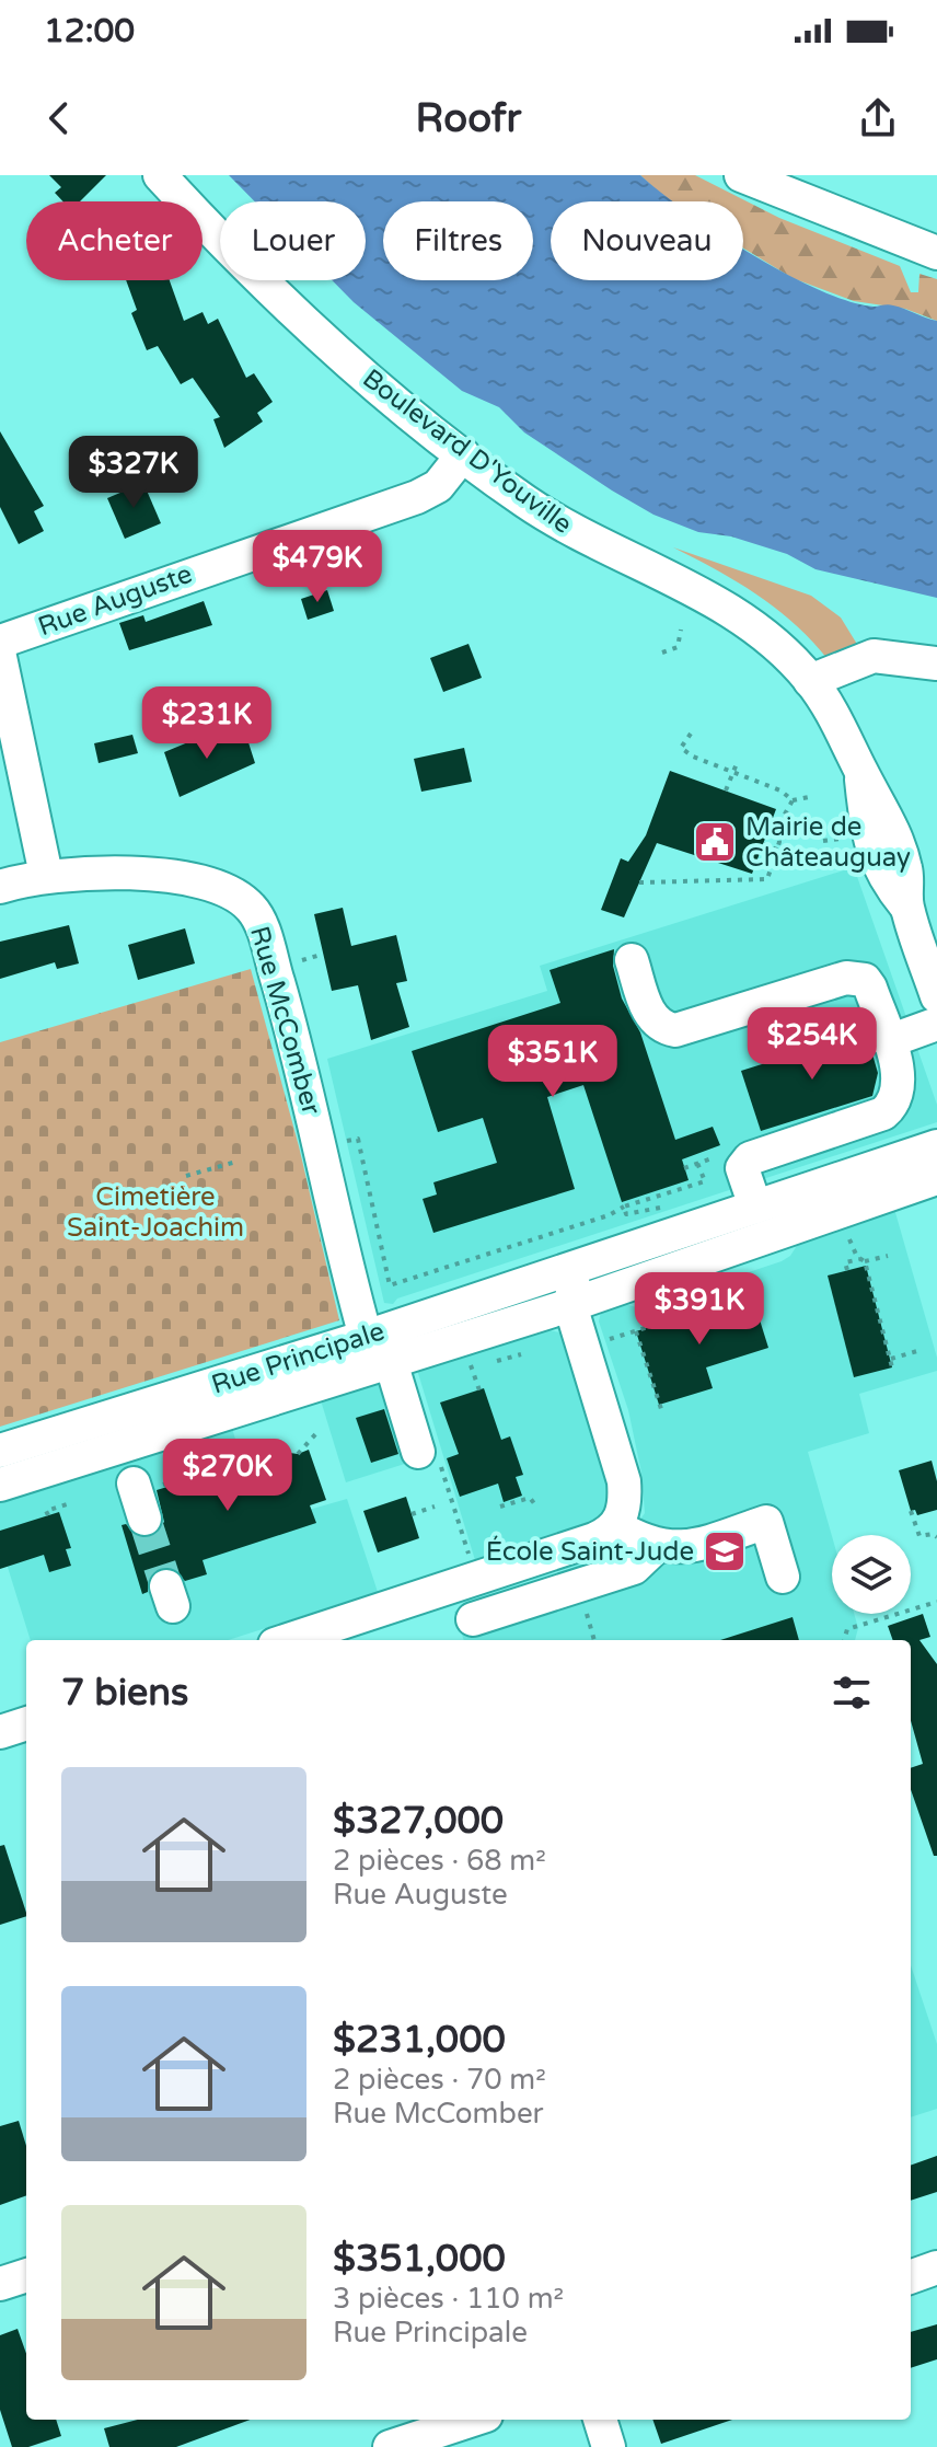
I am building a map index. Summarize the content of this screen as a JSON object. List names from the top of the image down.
{
  "streets": {
    "street": [
      "Boulevard D'Youville",
      "Rue Auguste",
      "Rue McComber",
      "Rue Principale"
    ]
  },
  "crossings": [
    ["Boulevard D'Youville", "Rue Auguste"],
    ["Rue McComber", "Rue Principale"]
  ],
  "parks": ["Cimetière Saint-Joachim"],
  "places": {
    "public building": ["Mairie de Châteauguay"],
    "school or university": ["École Saint-Jude"]
  },
  "page": {
    "status": "12:00",
    "header": "Roofr",
    "chip": [
      "Acheter",
      "Louer",
      "Filtres",
      "Nouveau"
    ],
    "price": [
      "$327K",
      "$479K",
      "$231K",
      "$254K",
      "$351K",
      "$391K",
      "$270K"
    ],
    "heading": "7 biens",
    "list": [
      {
        "name": "$327,000",
        "note": "2 pièces · 68 m² · Rue Auguste"
      },
      {
        "name": "$231,000",
        "note": "2 pièces · 70 m² · Rue McComber"
      },
      {
        "name": "$351,000",
        "note": "3 pièces · 110 m² · Rue Principale"
      }
    ]
  }
}
